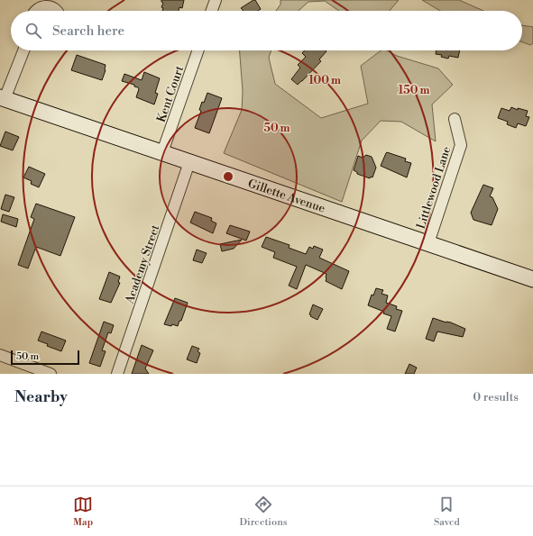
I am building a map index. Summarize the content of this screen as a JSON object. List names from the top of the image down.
{
  "streets": {
    "street": [
      "Kent Court",
      "Littlewood Lane",
      "Gillette Avenue",
      "Academy Street"
    ]
  },
  "crossings": [
    ["Kent Court", "Gillette Avenue"],
    ["Littlewood Lane", "Gillette Avenue"],
    ["Gillette Avenue", "Academy Street"]
  ],
  "scale_bar": "50 m",
  "page": {
    "search": "Search here",
    "scale": "50 m",
    "heading": ["Nearby", "0 results"],
    "nav": ["Map", "Directions", "Saved"]
  },
  "rings": ["100 m", "150 m", "50 m"]
}
